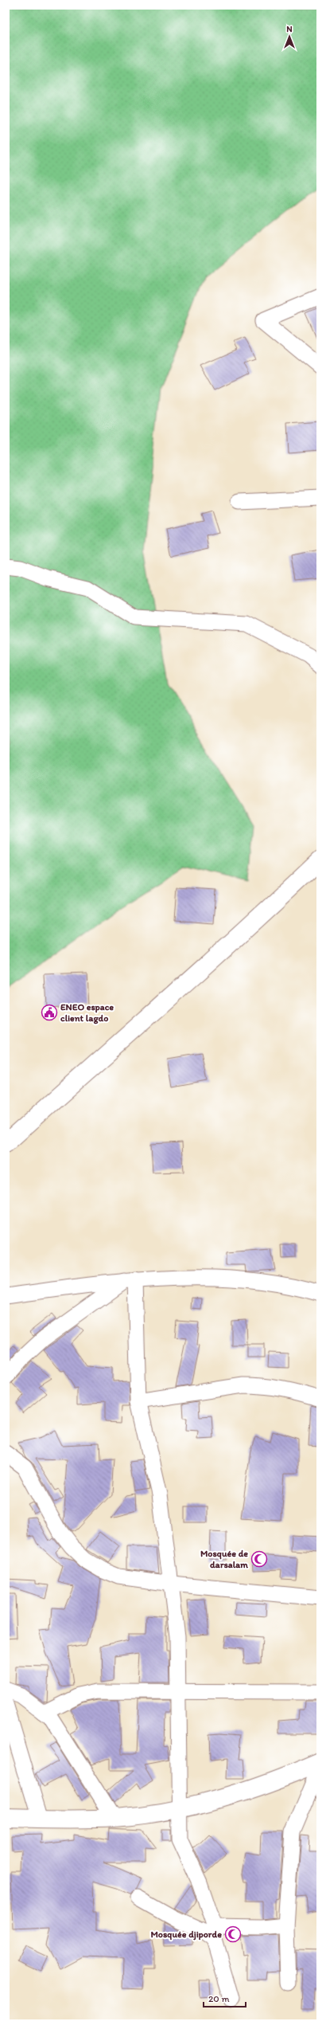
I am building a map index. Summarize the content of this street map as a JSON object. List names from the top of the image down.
{
  "places": {
    "public building": ["ENEO espace client lagdo"],
    "mosque": ["Mosquée de darsalam", "Mosquée djiporde"]
  },
  "scale_bar": "20 m",
  "north": "top"
}
